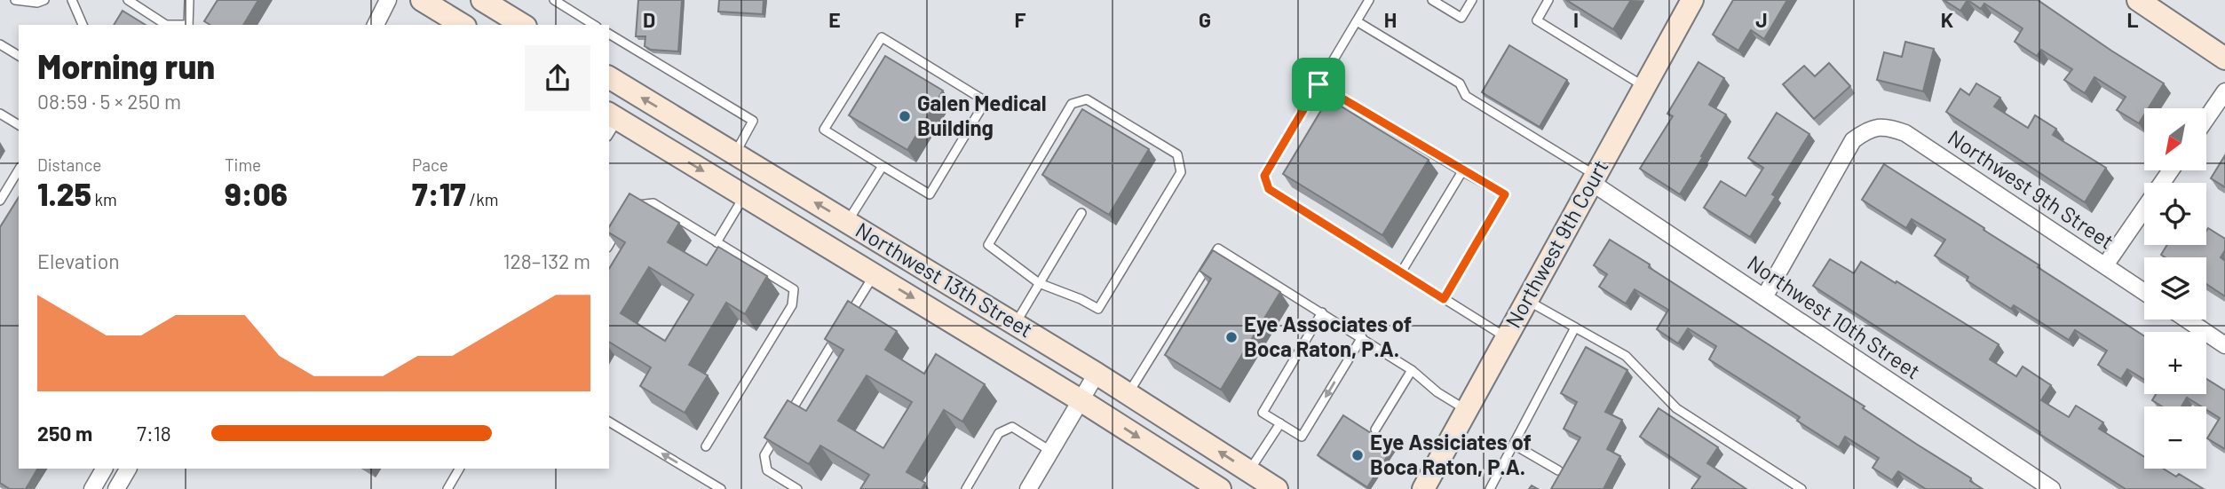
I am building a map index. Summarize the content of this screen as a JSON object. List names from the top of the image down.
{
  "streets": {
    "street": [
      "Northwest 9th Street",
      "Northwest 9th Court",
      "Northwest 13th Street",
      "Northwest 10th Street"
    ]
  },
  "crossings": [
    ["Northwest 9th Street", "Northwest 10th Street"],
    ["Northwest 9th Court", "Northwest 10th Street"]
  ],
  "places": ["Galen Medical Building", "Eye Associates of Boca Raton, P.A.", "Eye Assiciates of Boca Raton, P.A."],
  "north": "bottom left",
  "page": {
    "heading": ["Morning run", "08:59 · 5 × 250 m"],
    "map_buttons": ["+", "−"],
    "stats": [
      ["Distance", "1.25 km"],
      ["Time", "9:06"],
      ["Pace", "7:17 /km"]
    ],
    "chart": ["Elevation", "128–132 m"],
    "list": [
      {
        "name": "250 m",
        "note": "7:18"
      }
    ]
  },
  "grid": {
    "columns": [
      "D",
      "E",
      "F",
      "G",
      "H",
      "I",
      "J",
      "K",
      "L"
    ]
  }
}
